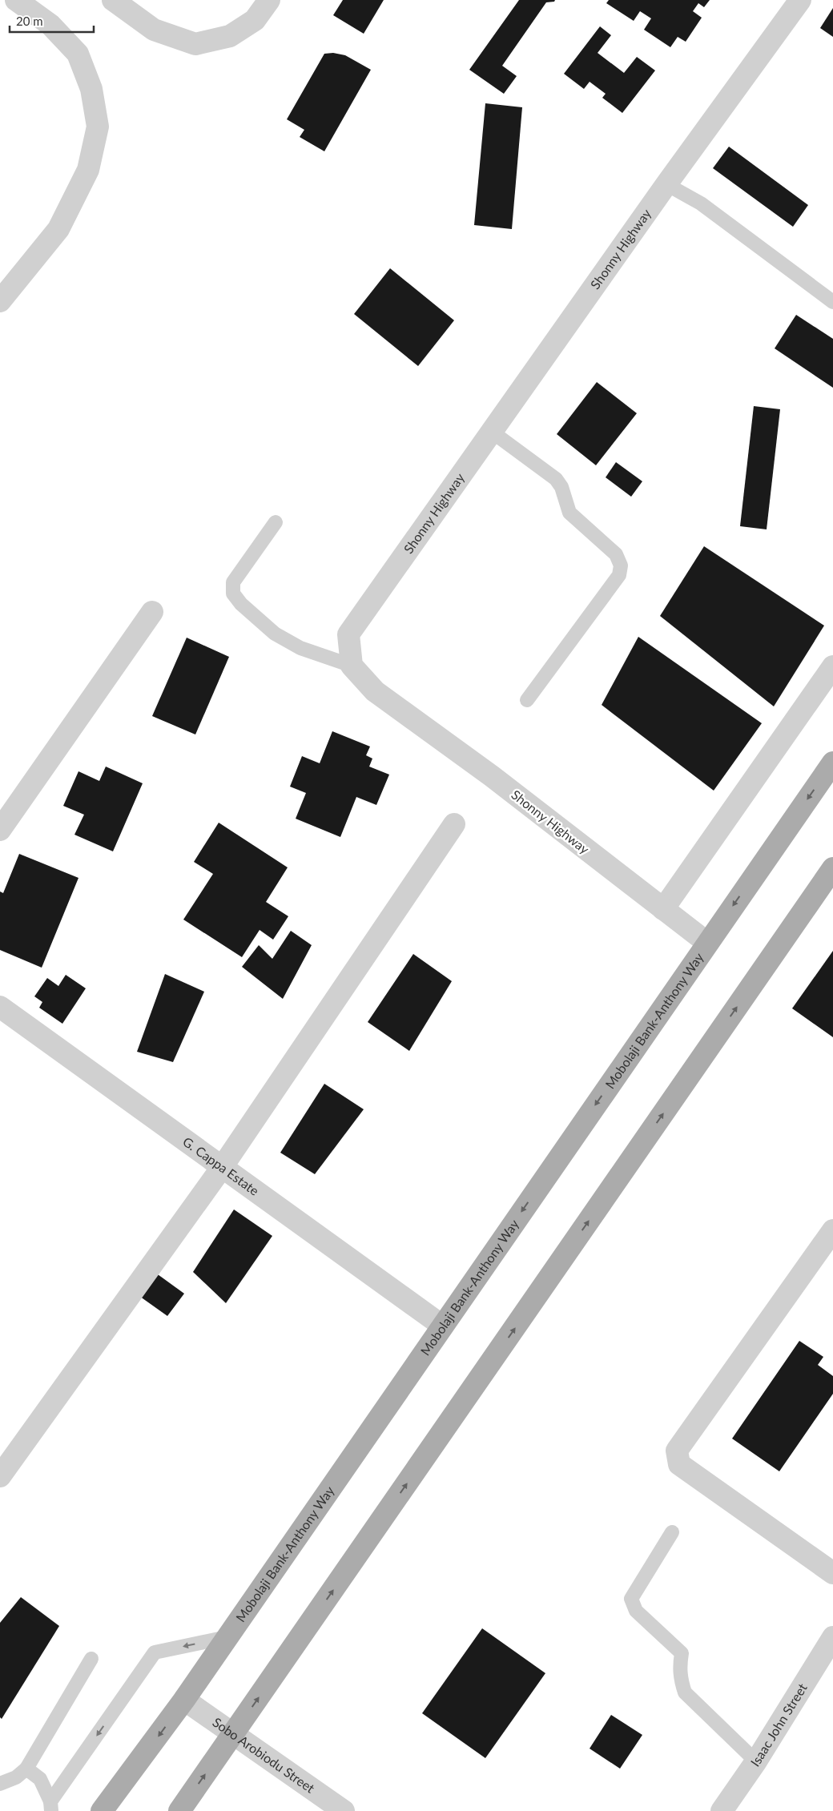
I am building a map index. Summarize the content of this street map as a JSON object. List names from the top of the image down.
{
  "streets": {
    "main road": ["Mobolaji Bank-Anthony Way"],
    "street": [
      "Shonny Highway",
      "G. Cappa Estate",
      "Isaac John Street",
      "Sobo Arobiodu Street"
    ]
  },
  "crossings": [
    ["Shonny Highway", "Mobolaji Bank-Anthony Way"],
    ["Mobolaji Bank-Anthony Way", "G. Cappa Estate"],
    ["Mobolaji Bank-Anthony Way", "Sobo Arobiodu Street"]
  ],
  "scale_bar": "20 m"
}
